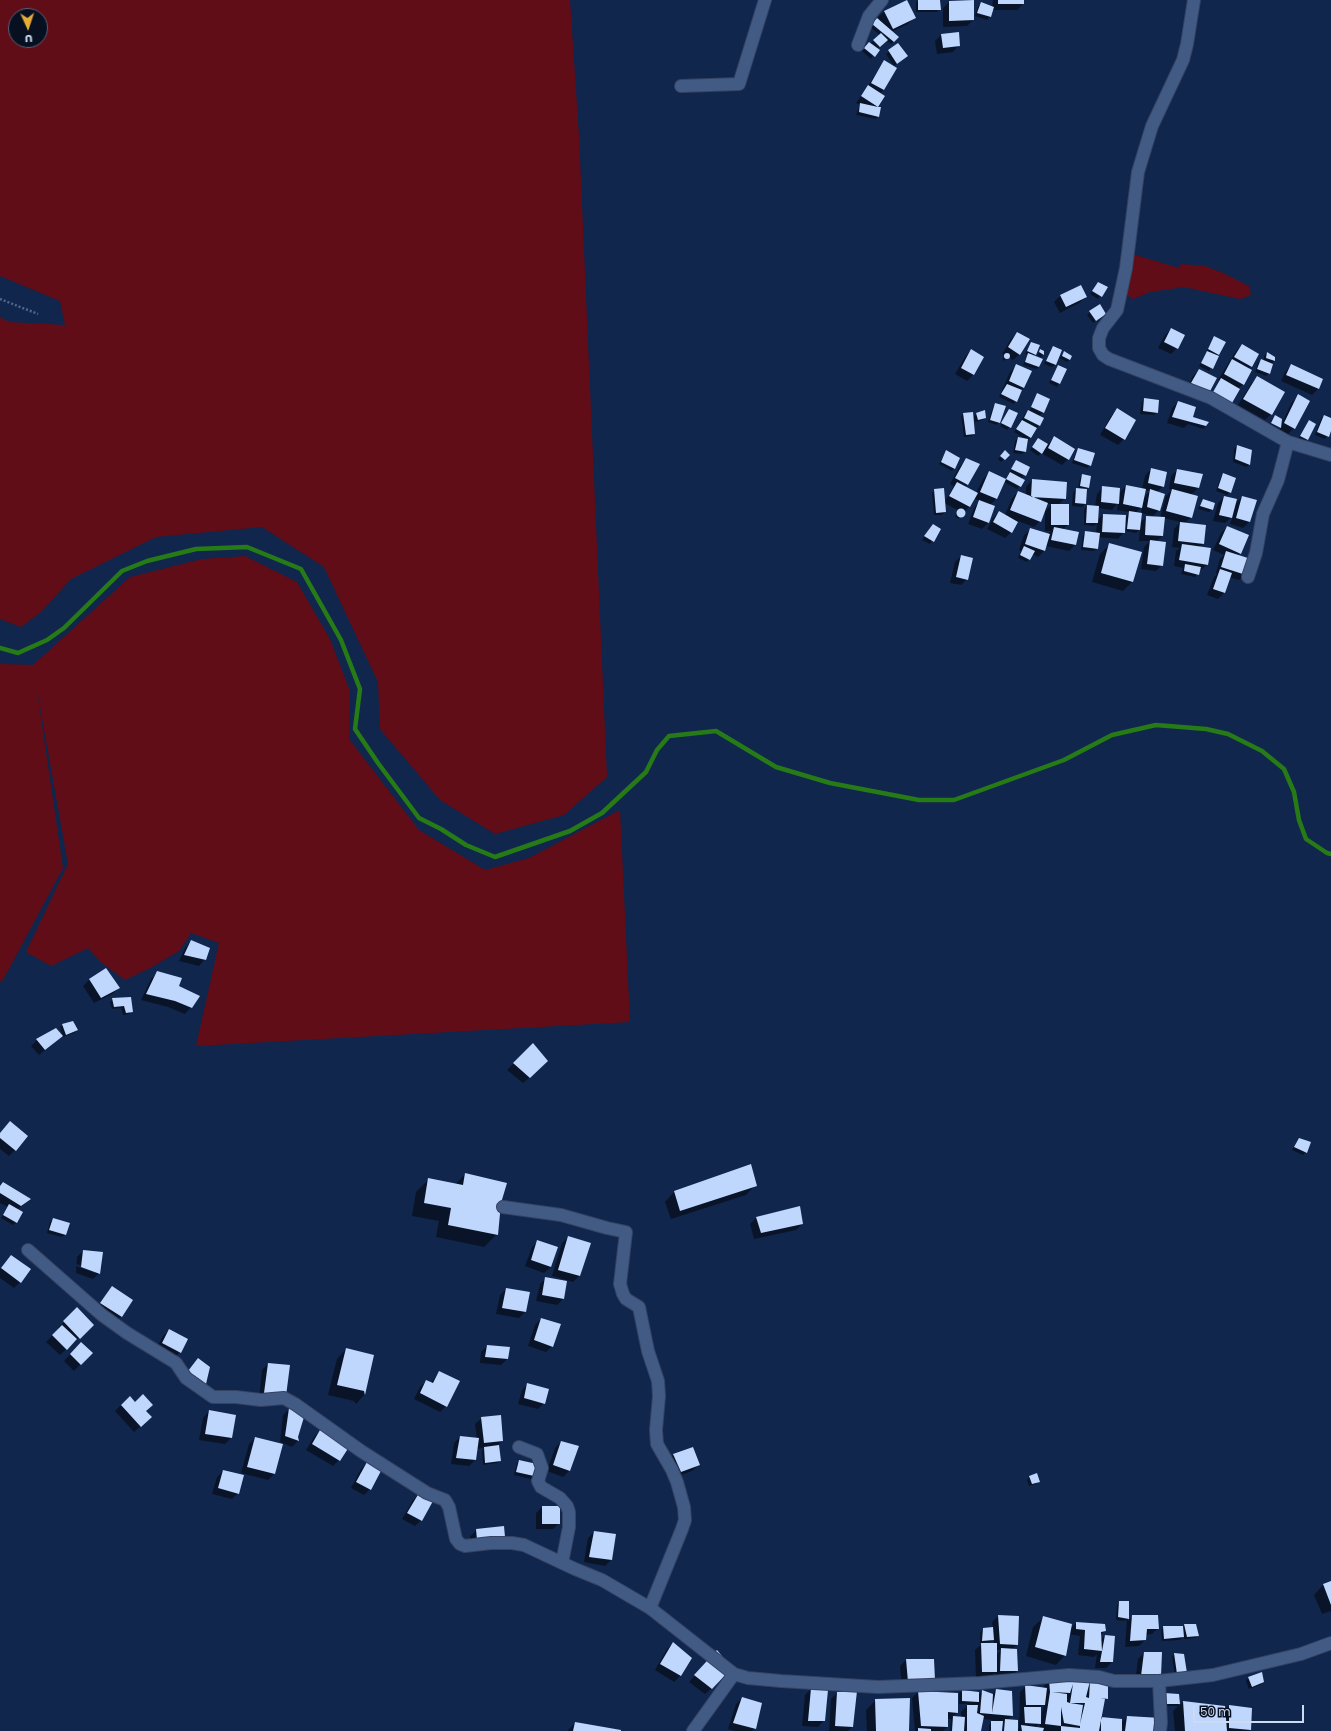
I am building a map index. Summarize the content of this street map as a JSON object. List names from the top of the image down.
{
  "scale_bar": "50 m",
  "north": "bottom"
}
